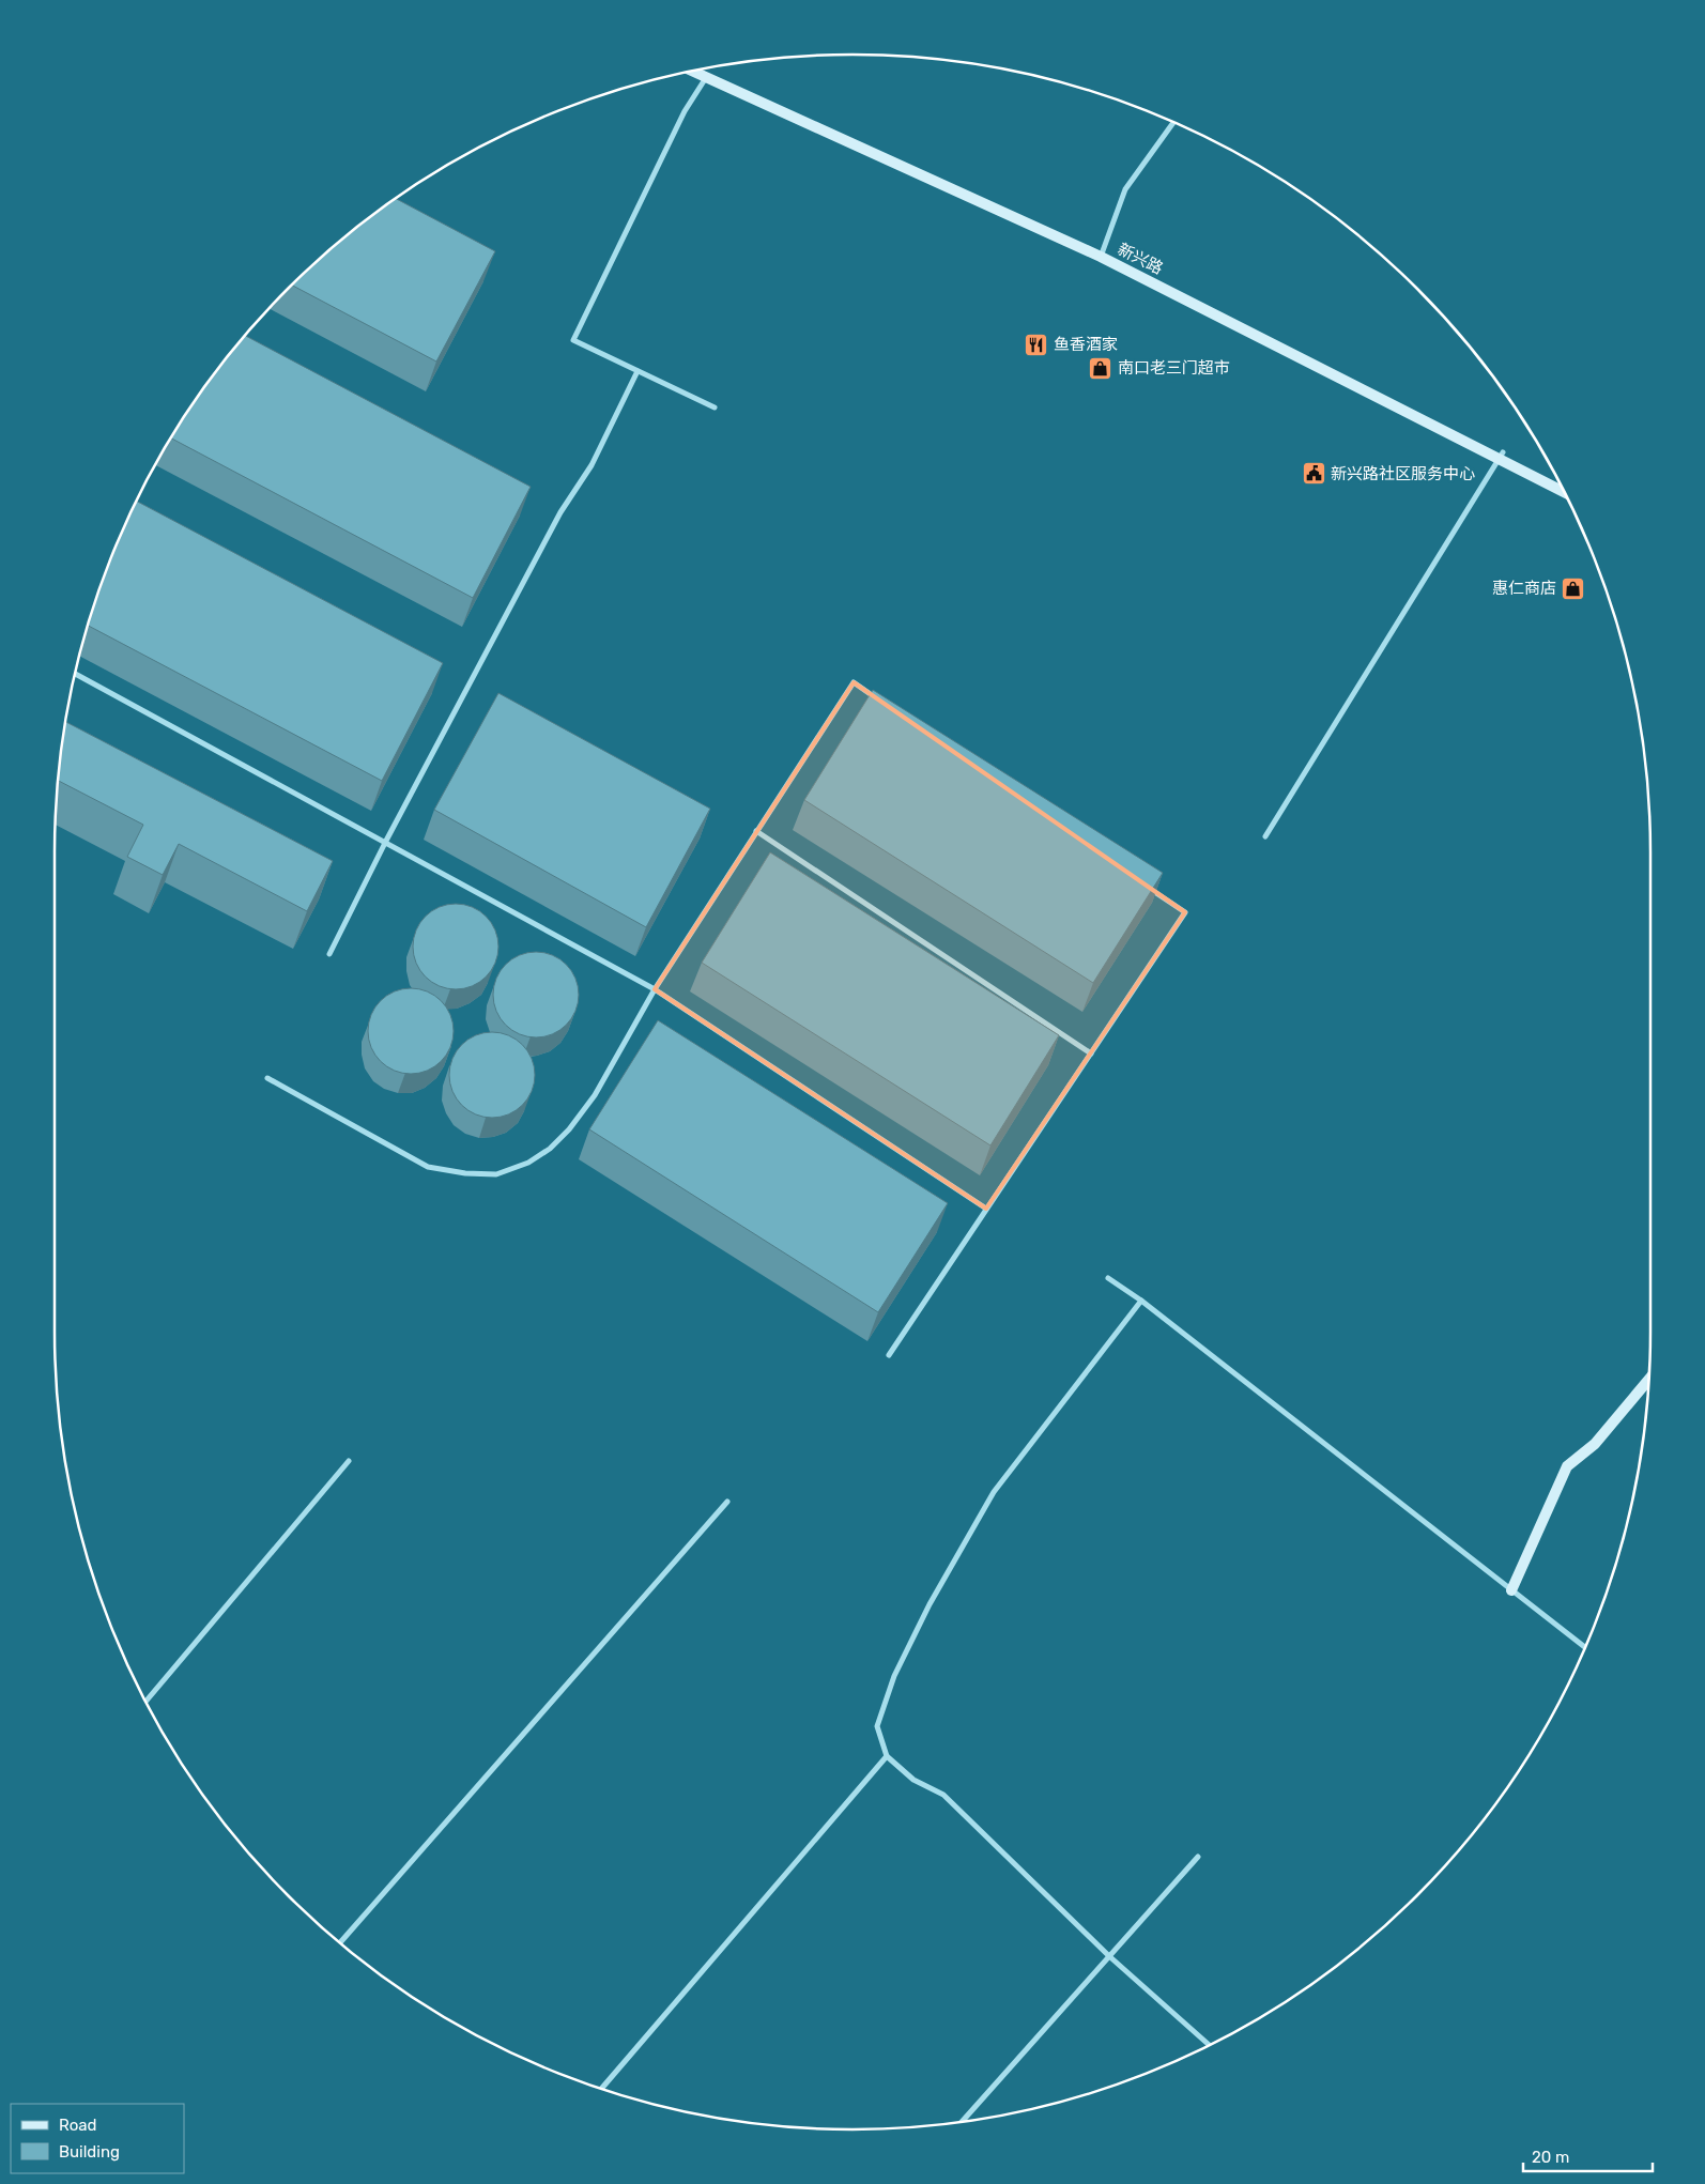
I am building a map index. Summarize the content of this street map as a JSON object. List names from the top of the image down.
{
  "streets": {
    "street": ["新兴路"]
  },
  "places": {
    "restaurant": ["鱼香酒家"],
    "shop": ["南口老三门超市", "惠仁商店"],
    "public building": ["新兴路社区服务中心"]
  },
  "legend": ["Road", "Building"],
  "scale_bar": "20 m"
}
